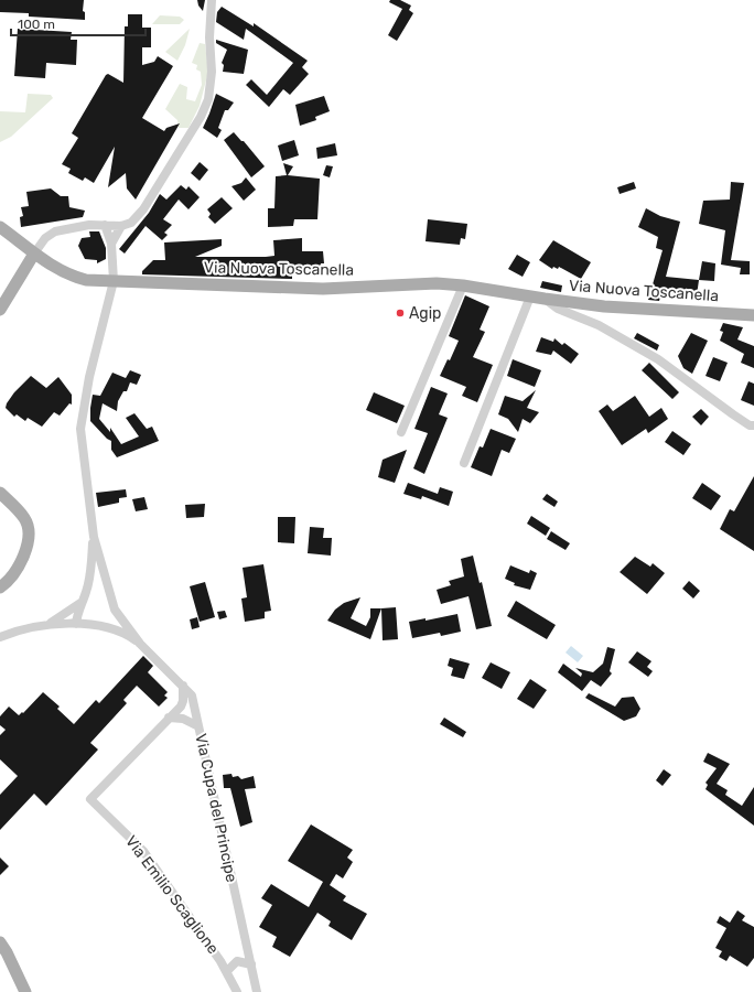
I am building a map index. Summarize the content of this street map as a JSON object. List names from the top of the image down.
{
  "streets": {
    "main road": ["Via Nuova Toscanella"],
    "street": ["Via Cupa del Principe", "Via Emilio Scaglione"]
  },
  "crossings": [
    ["Via Nuova Toscanella", "Via Cupa del Principe"],
    ["Via Cupa del Principe", "Via Emilio Scaglione"]
  ],
  "places": ["Agip"],
  "scale_bar": "100 m"
}
